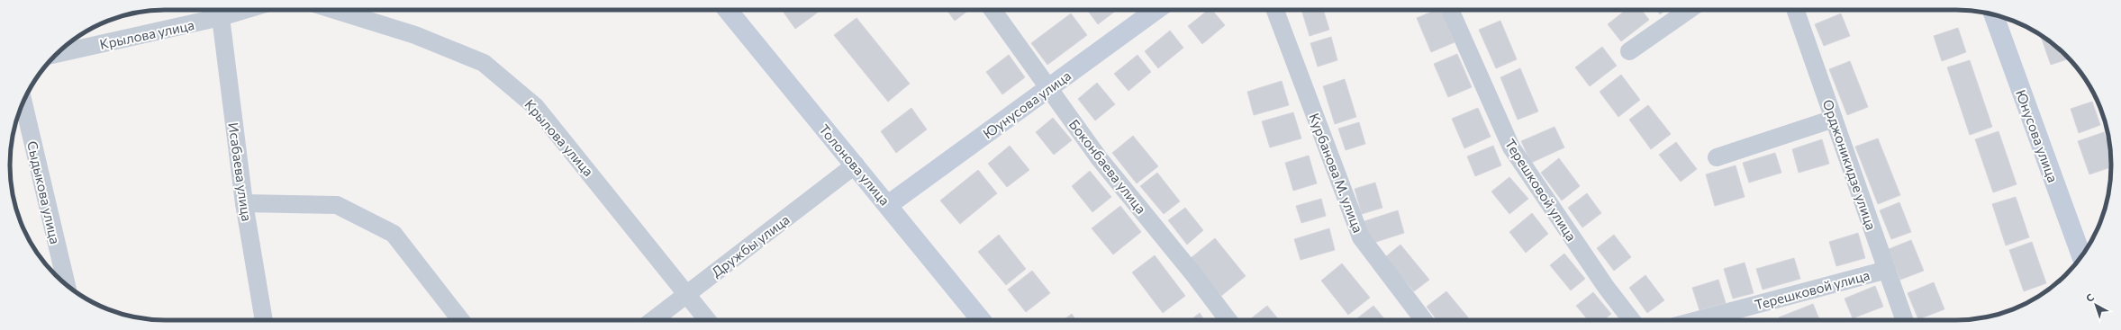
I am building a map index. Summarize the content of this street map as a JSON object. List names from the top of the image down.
{
  "streets": {
    "main road": ["Юунусова улица", "Юнусова улица", "Толонова улица"],
    "street": [
      "Крылова улица",
      "Орджоникидзе улица",
      "Боконбаева улица",
      "Исабаева улица",
      "Курбанова М. улица",
      "Терешковой улица",
      "Сыдыкова улица",
      "Дружбы улица"
    ]
  },
  "crossings": [
    ["Крылова улица", "Исабаева улица"],
    ["Крылова улица", "Дружбы улица"],
    ["Юунусова улица", "Толонова улица"],
    ["Юунусова улица", "Боконбаева улица"],
    ["Толонова улица", "Дружбы улица"],
    ["Орджоникидзе улица", "Терешковой улица"]
  ],
  "north": "top left"
}
